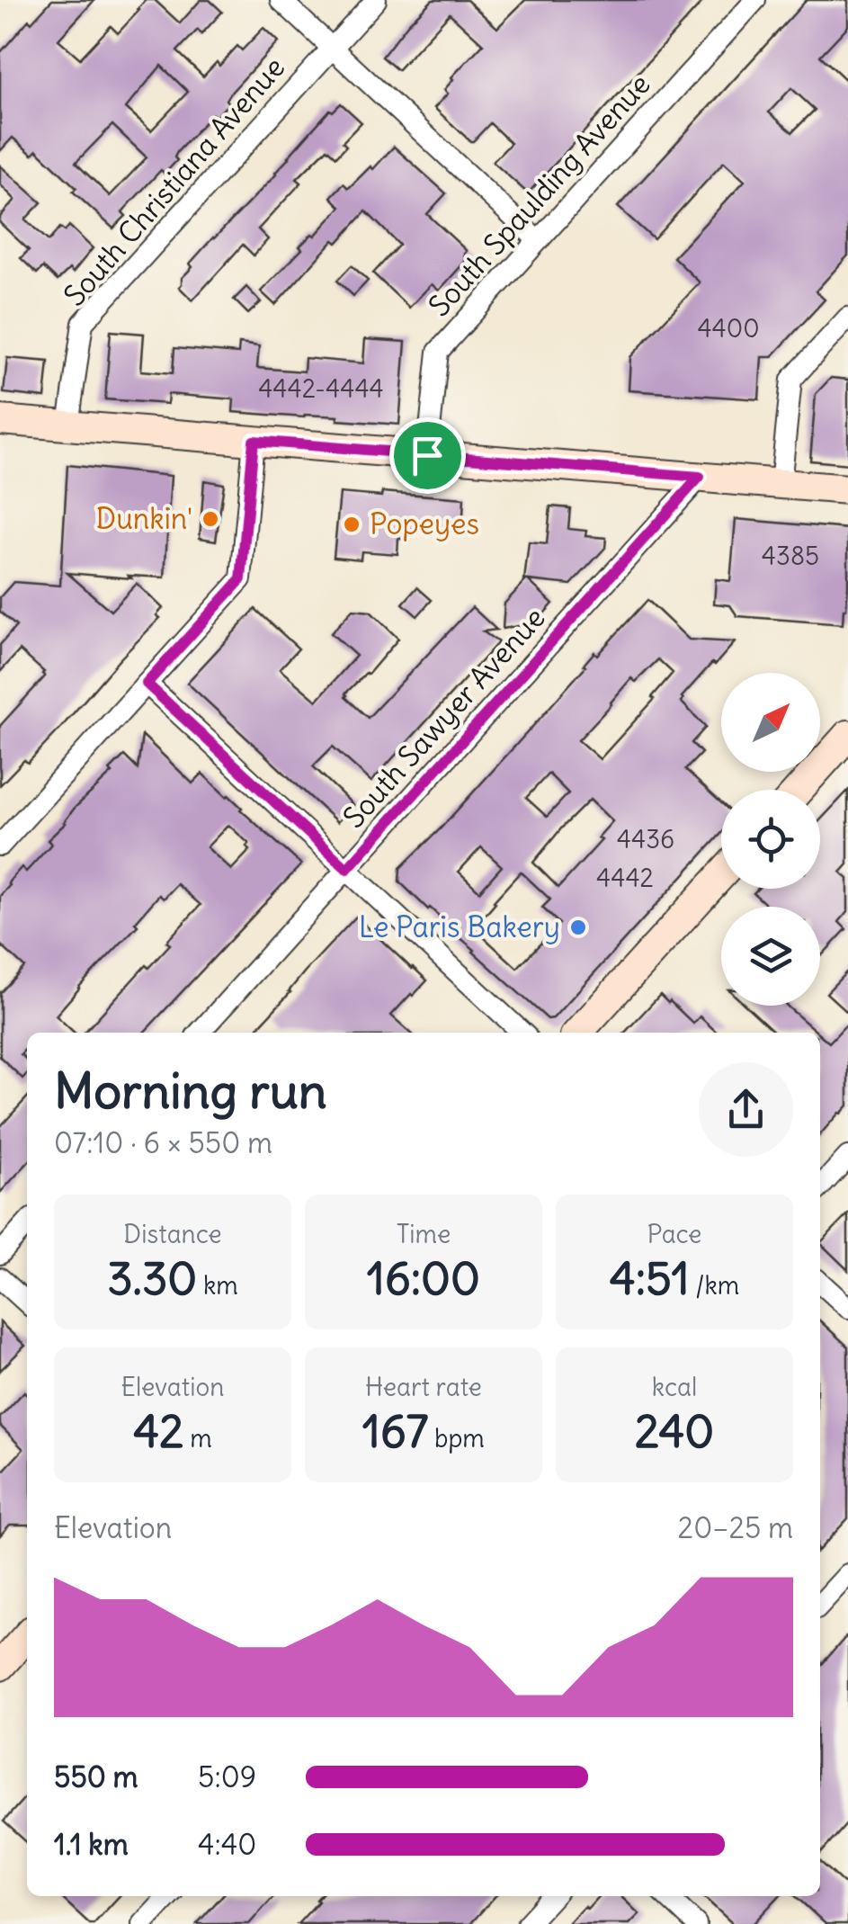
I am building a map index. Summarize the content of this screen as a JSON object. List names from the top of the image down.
{
  "streets": {
    "street": ["South Christiana Avenue", "South Spaulding Avenue", "South Sawyer Avenue"]
  },
  "places": ["Dunkin'", "Popeyes", "Le Paris Bakery"],
  "house_numbers": [
    "4400",
    "4442-4444",
    "4385",
    "4436",
    "4442"
  ],
  "north": "top right",
  "page": {
    "heading": ["Morning run", "07:10 · 6 × 550 m"],
    "stats": [
      ["Distance", "3.30 km"],
      ["Time", "16:00"],
      ["Pace", "4:51 /km"],
      ["Elevation", "42 m"],
      ["Heart rate", "167 bpm"],
      ["kcal", "240"]
    ],
    "chart": ["Elevation", "20–25 m"],
    "list": [
      {
        "name": "550 m",
        "note": "5:09"
      },
      {
        "name": "1.1 km",
        "note": "4:40"
      }
    ]
  }
}
